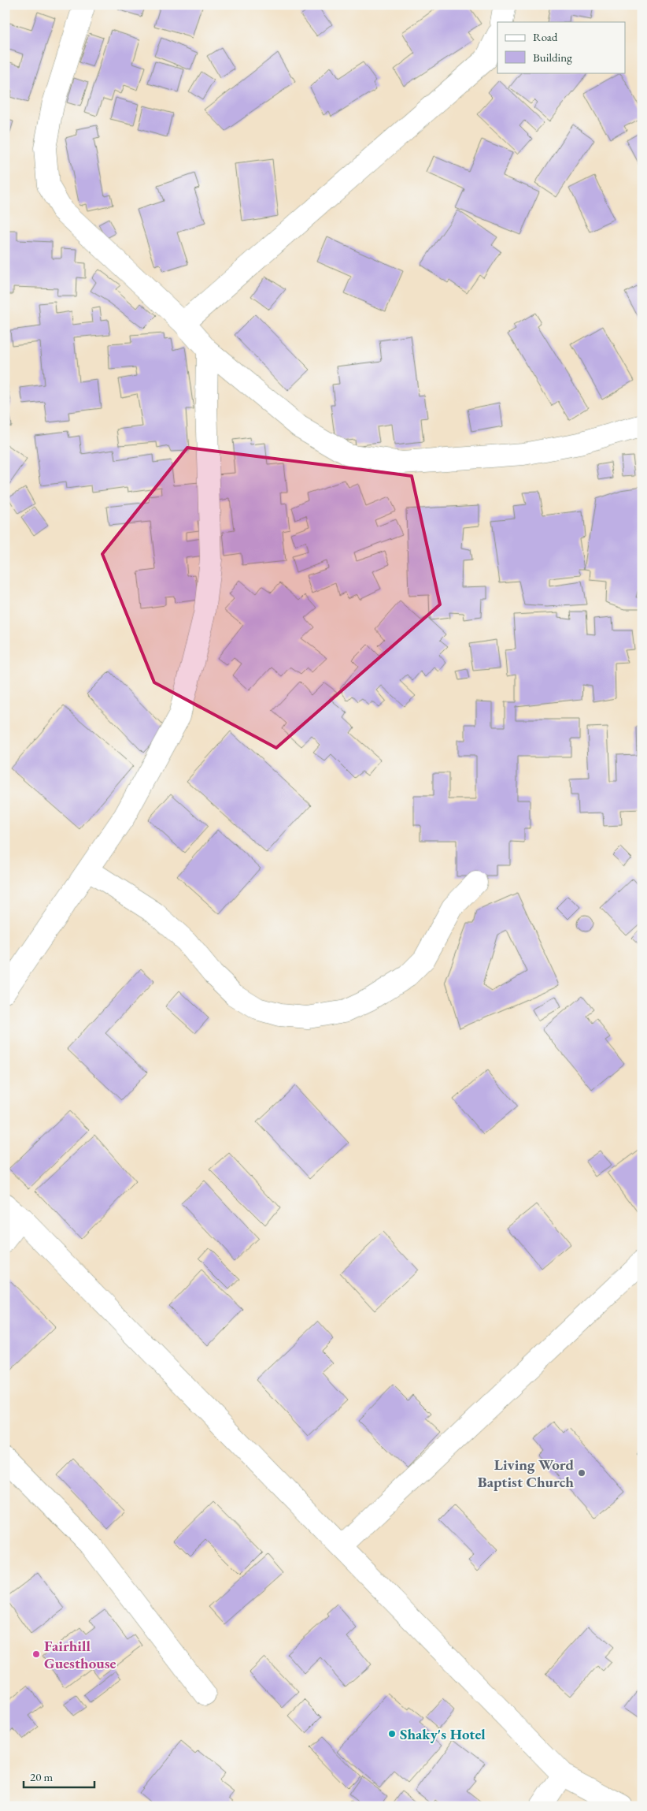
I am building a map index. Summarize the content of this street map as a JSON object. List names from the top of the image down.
{
  "places": ["Living Word Baptist Church", "Fairhill Guesthouse", "Shaky's Hotel"],
  "legend": ["Road", "Building"],
  "scale_bar": "20 m"
}
